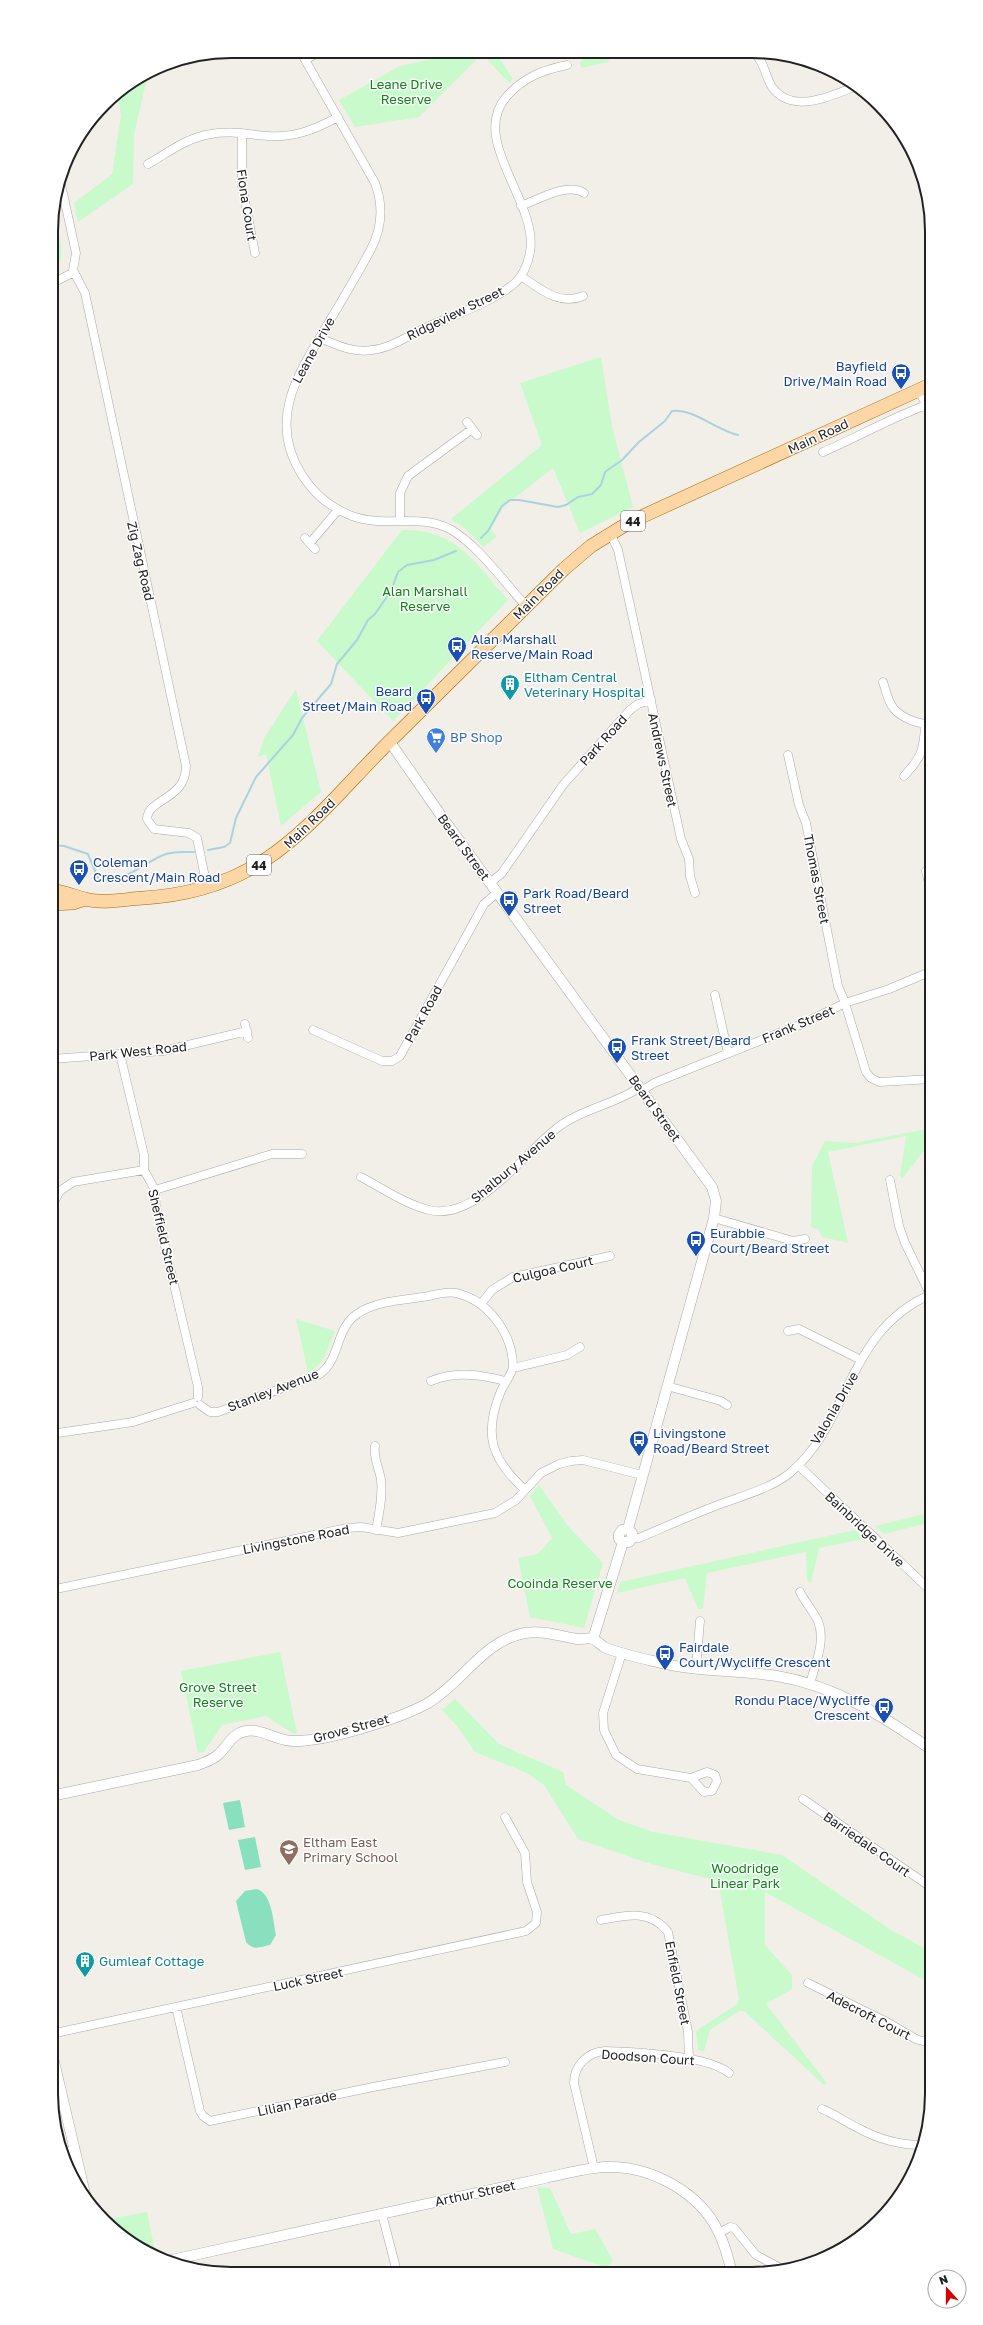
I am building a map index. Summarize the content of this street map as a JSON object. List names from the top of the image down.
{
  "streets": {
    "main road": ["Main Road", "44"],
    "street": [
      "Fiona Court",
      "Ridgeview Street",
      "Leane Drive",
      "Zig Zag Road",
      "Park Road",
      "Andrews Street",
      "Beard Street",
      "Thomas Street",
      "Frank Street",
      "Park West Road",
      "Shalbury Avenue",
      "Sheffield Street",
      "Culgoa Court",
      "Stanley Avenue",
      "Valonia Drive",
      "Bainbridge Drive",
      "Livingstone Road",
      "Grove Street",
      "Barriedale Court",
      "Luck Street",
      "Enfield Street",
      "Adecroft Court",
      "Doodson Court",
      "Lilian Parade",
      "Arthur Street"
    ]
  },
  "crossings": [
    ["Ridgeview Street", "Leane Drive"],
    ["Leane Drive", "Main Road"],
    ["Main Road", "Zig Zag Road"],
    ["Main Road", "Andrews Street"],
    ["Main Road", "Beard Street"],
    ["Park Road", "Andrews Street"],
    ["Park Road", "Beard Street"],
    ["Beard Street", "Frank Street"],
    ["Beard Street", "Shalbury Avenue"],
    ["Beard Street", "Valonia Drive"],
    ["Beard Street", "Livingstone Road"],
    ["Beard Street", "Grove Street"],
    ["Thomas Street", "Frank Street"],
    ["Frank Street", "Shalbury Avenue"],
    ["Park West Road", "Sheffield Street"],
    ["Sheffield Street", "Stanley Avenue"],
    ["Culgoa Court", "Stanley Avenue"],
    ["Valonia Drive", "Bainbridge Drive"],
    ["Luck Street", "Lilian Parade"],
    ["Enfield Street", "Doodson Court"],
    ["Doodson Court", "Arthur Street"]
  ],
  "parks": [
    "Leane Drive Reserve",
    "Alan Marshall Reserve",
    "Cooinda Reserve",
    "Grove Street Reserve",
    "Woodridge Linear Park"
  ],
  "places": {
    "bus stop": [
      "Bayfield Drive/Main Road",
      "Alan Marshall Reserve/Main Road",
      "Beard Street/Main Road",
      "Coleman Crescent/Main Road",
      "Park Road/Beard Street",
      "Frank Street/Beard Street",
      "Eurabbie Court/Beard Street",
      "Livingstone Road/Beard Street",
      "Fairdale Court/Wycliffe Crescent",
      "Rondu Place/Wycliffe Crescent"
    ],
    "building": ["Eltham Central Veterinary Hospital", "Gumleaf Cottage"],
    "supermarket": ["BP Shop"],
    "school or university": ["Eltham East Primary School"]
  },
  "north": "top"
}
